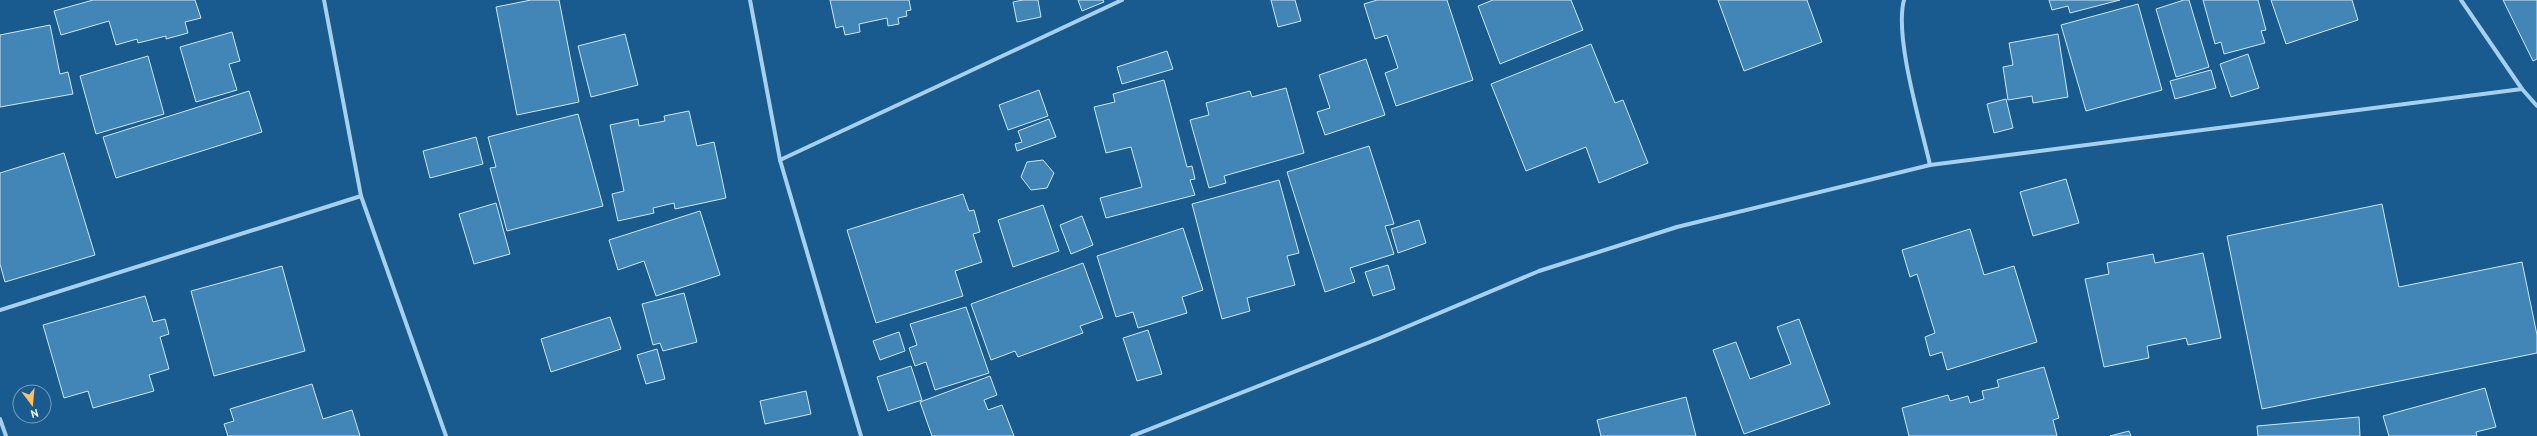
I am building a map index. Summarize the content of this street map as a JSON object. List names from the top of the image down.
{
  "north": "bottom"
}
